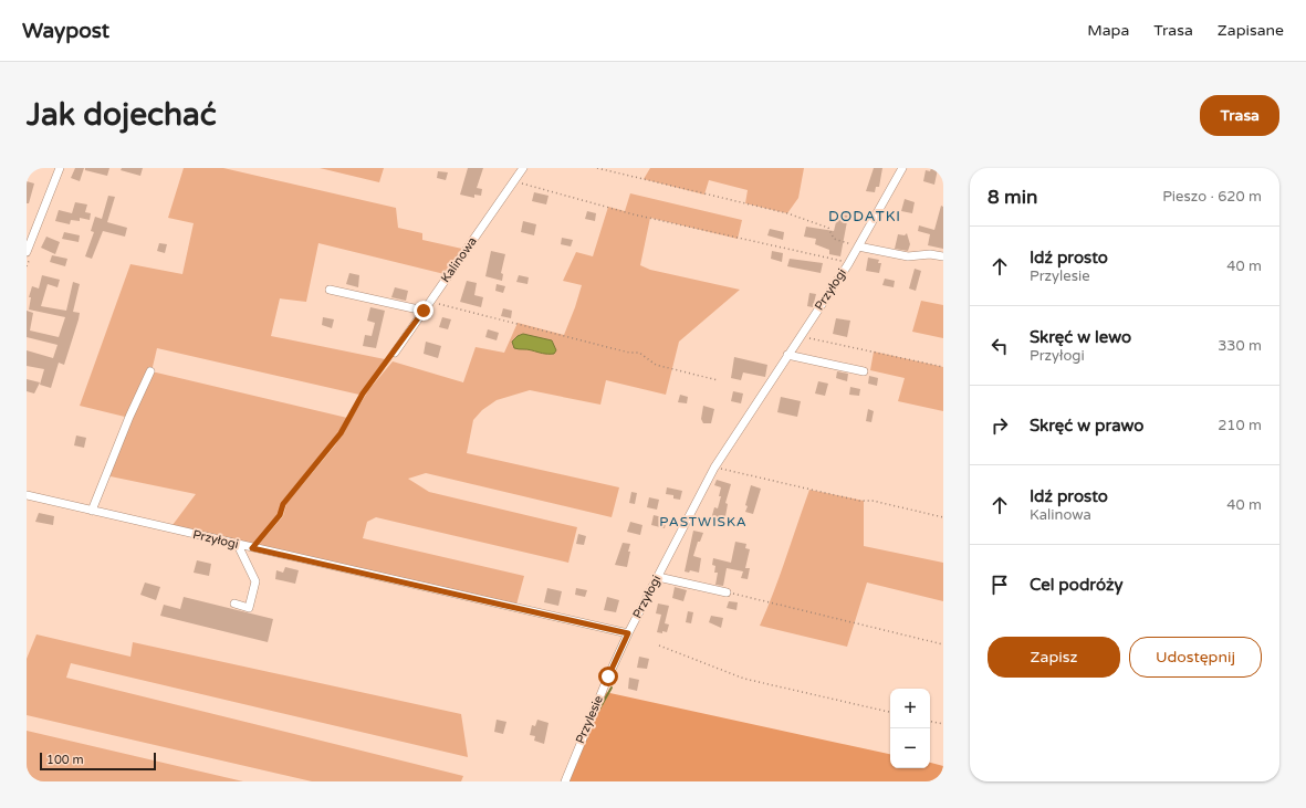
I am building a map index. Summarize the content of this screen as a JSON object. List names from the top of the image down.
{
  "streets": {
    "street": ["Kalinowa", "Przyłogi", "Przylesie"]
  },
  "crossings": [
    ["Przyłogi", "Przylesie"]
  ],
  "districts": ["DODATKI", "PASTWISKA"],
  "scale_bar": "100 m",
  "page": {
    "header": "Waypost",
    "nav": ["Mapa", "Trasa", "Zapisane"],
    "buttons": [
      "Trasa",
      ["Zapisz", "Udostępnij"]
    ],
    "title": "Jak dojechać",
    "heading": ["8 min", "Pieszo · 620 m"],
    "list": [
      ["Idź prosto", "Przylesie", "40 m"],
      ["Skręć w lewo", "Przyłogi", "330 m"],
      ["Skręć w prawo", "210 m"],
      ["Idź prosto", "Kalinowa", "40 m"],
      "Cel podróży"
    ],
    "map_buttons": ["+", "−"],
    "scale": "100 m"
  }
}
